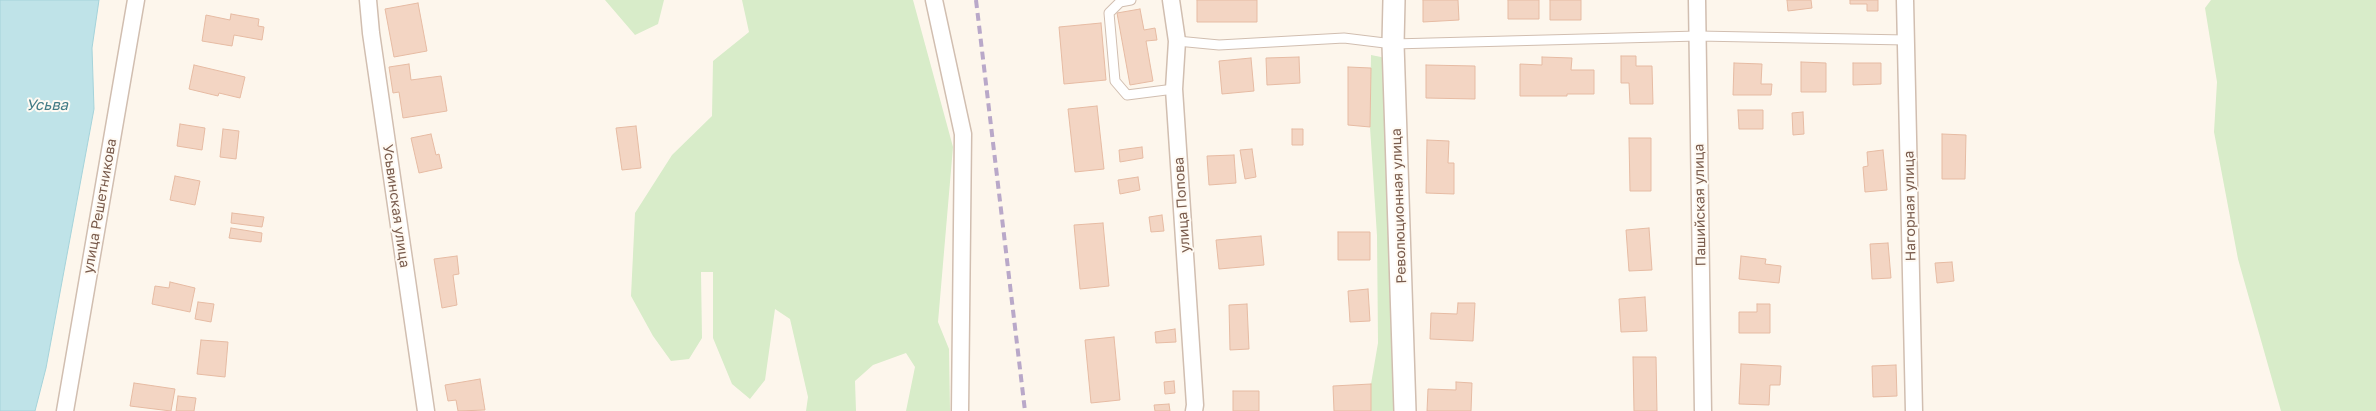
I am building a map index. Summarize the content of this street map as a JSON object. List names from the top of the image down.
{
  "streets": {
    "street": [
      "улица Попова",
      "Пашийская улица",
      "улица Решетникова",
      "Усьвинская улица",
      "Революционная улица",
      "Нагорная улица"
    ]
  },
  "water": ["Усьва"]
}
